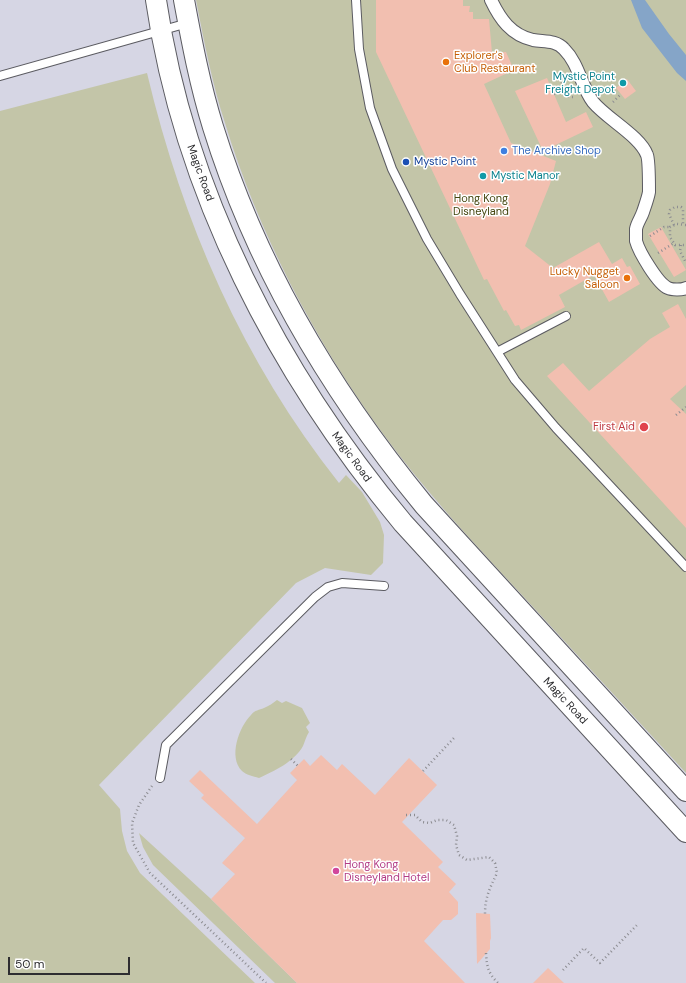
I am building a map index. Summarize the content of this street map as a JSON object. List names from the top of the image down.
{
  "streets": {
    "street": ["Magic Road"]
  },
  "parks": ["Hong Kong Disneyland"],
  "places": [
    "Explorer's Club Restaurant",
    "Mystic Point Freight Depot",
    "The Archive Shop",
    "Mystic Point",
    "Mystic Manor",
    "Lucky Nugget Saloon",
    "First Aid",
    "Hong Kong Disneyland Hotel"
  ],
  "scale_bar": "50 m"
}
